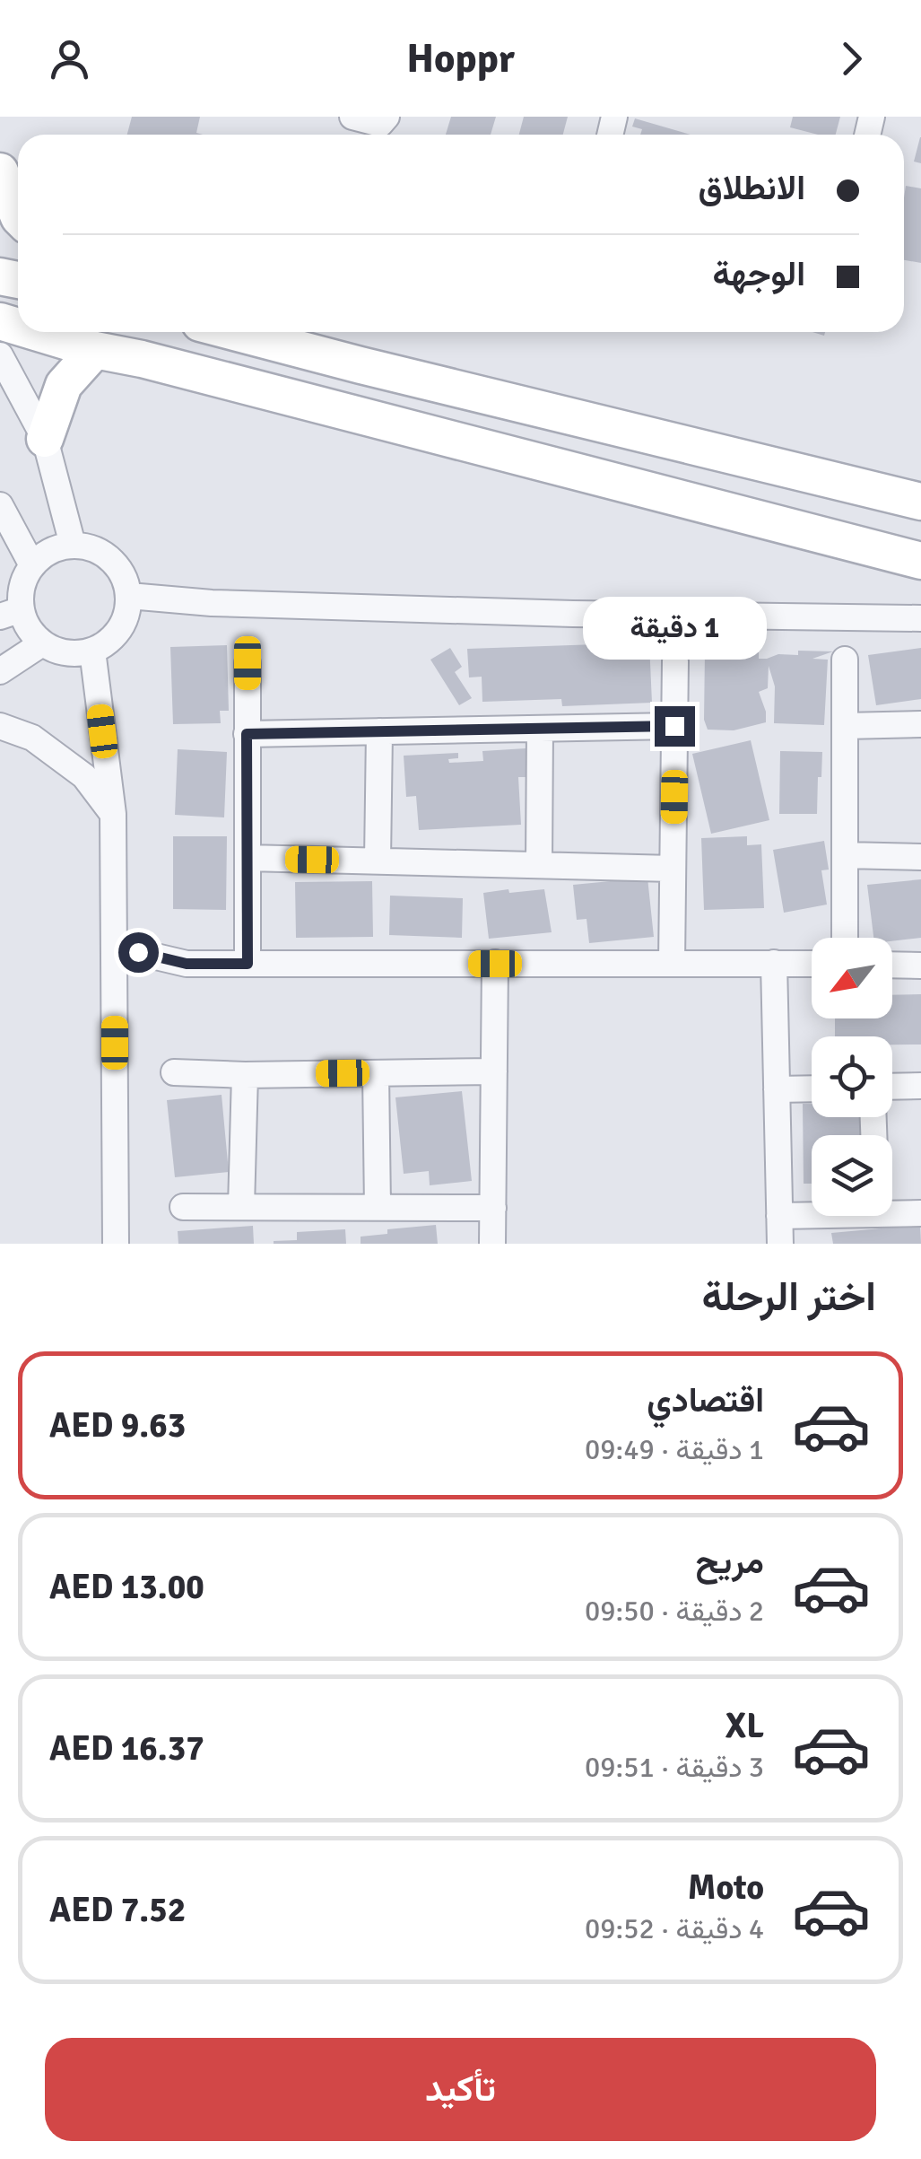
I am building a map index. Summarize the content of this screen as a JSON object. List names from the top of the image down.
{
  "north": "bottom left",
  "page": {
    "header": "Hoppr",
    "banner": ["الانطلاق", "الوجهة"],
    "bubble": "1 دقيقة",
    "heading": "اختر الرحلة",
    "list": [
      {
        "name": "اقتصادي",
        "note": "1 دقيقة · 09:49",
        "value": "AED 9.63"
      },
      {
        "name": "مريح",
        "note": "2 دقيقة · 09:50",
        "value": "AED 13.00"
      },
      {
        "name": "XL",
        "note": "3 دقيقة · 09:51",
        "value": "AED 16.37"
      },
      {
        "name": "Moto",
        "note": "4 دقيقة · 09:52",
        "value": "AED 7.52"
      }
    ],
    "buttons": "تأكيد"
  }
}
